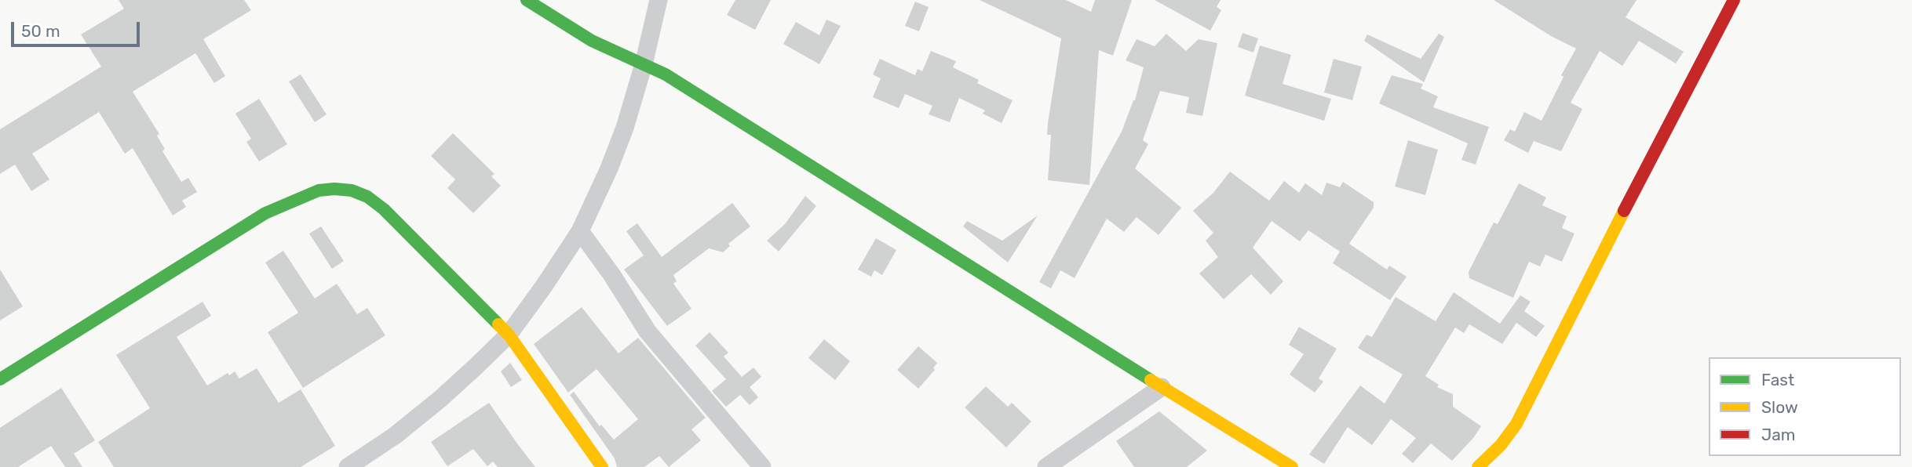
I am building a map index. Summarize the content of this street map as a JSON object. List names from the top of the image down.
{
  "legend": ["Fast", "Slow", "Jam"],
  "scale_bar": "50 m"
}
